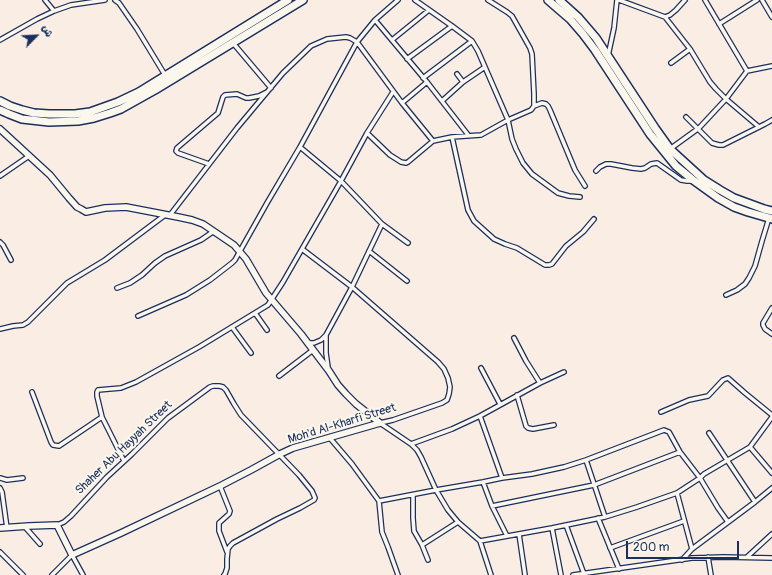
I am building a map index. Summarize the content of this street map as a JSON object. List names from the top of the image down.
{
  "streets": {
    "street": ["Moh'd Al-Kharfi Street", "Shaher Abu Hayyah Street"]
  },
  "crossings": [
    ["Moh'd Al-Kharfi Street", "Shaher Abu Hayyah Street"]
  ],
  "scale_bar": "200 m",
  "north": "top right"
}
